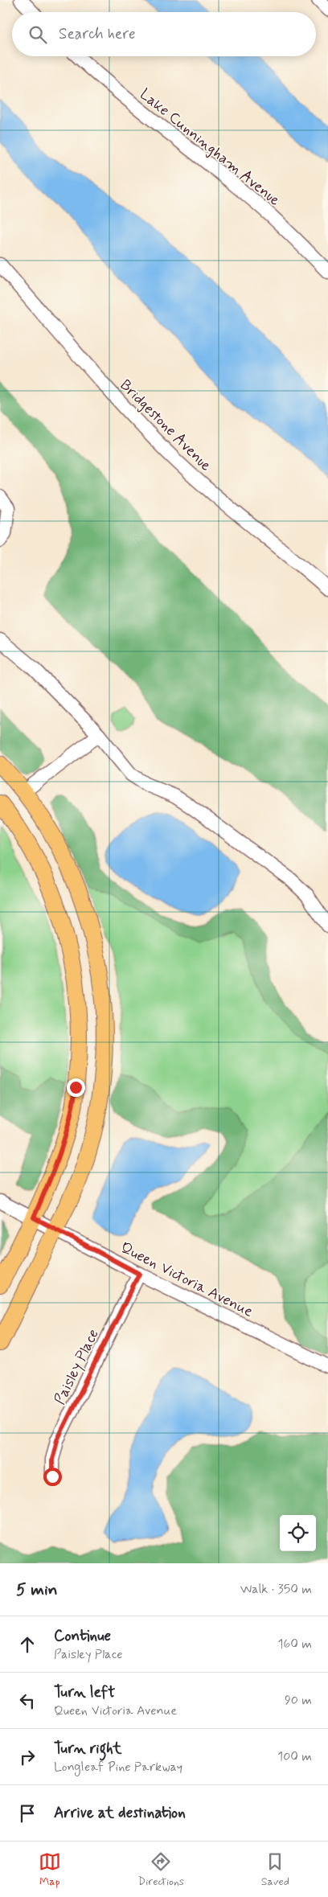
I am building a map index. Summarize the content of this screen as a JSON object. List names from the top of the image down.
{
  "streets": {
    "street": [
      "Lake Cunningham Avenue",
      "Bridgestone Avenue",
      "Queen Victoria Avenue",
      "Paisley Place"
    ]
  },
  "crossings": [
    ["Queen Victoria Avenue", "Paisley Place"]
  ],
  "page": {
    "search": "Search here",
    "heading": ["5 min", "Walk · 350 m"],
    "list": [
      ["Continue", "Paisley Place", "160 m"],
      ["Turn left", "Queen Victoria Avenue", "90 m"],
      ["Turn right", "Longleaf Pine Parkway", "100 m"],
      "Arrive at destination"
    ],
    "nav": ["Map", "Directions", "Saved"]
  }
}
